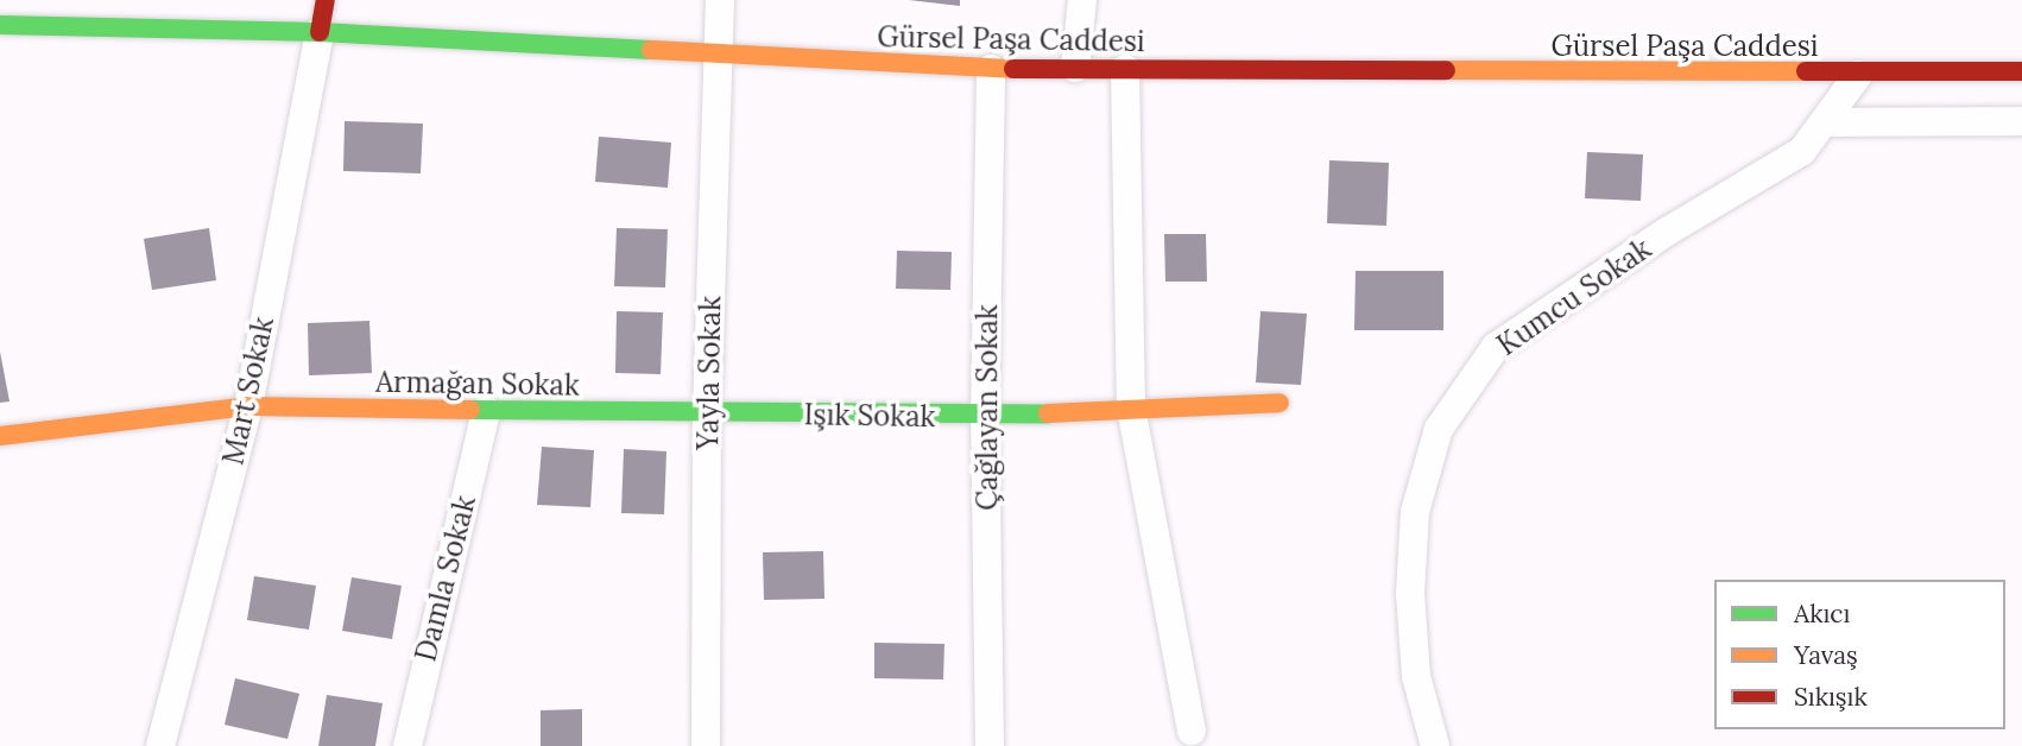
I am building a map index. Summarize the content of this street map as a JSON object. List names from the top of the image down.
{
  "streets": {
    "main road": ["Gürsel Paşa Caddesi", "Armağan Sokak", "Işık Sokak"],
    "street": [
      "Kumcu Sokak",
      "Yayla Sokak",
      "Mart Sokak",
      "Çağlayan Sokak",
      "Damla Sokak"
    ]
  },
  "crossings": [
    ["Gürsel Paşa Caddesi", "Kumcu Sokak"],
    ["Gürsel Paşa Caddesi", "Yayla Sokak"],
    ["Gürsel Paşa Caddesi", "Mart Sokak"],
    ["Gürsel Paşa Caddesi", "Çağlayan Sokak"],
    ["Yayla Sokak", "Armağan Sokak"],
    ["Yayla Sokak", "Işık Sokak"],
    ["Armağan Sokak", "Mart Sokak"],
    ["Armağan Sokak", "Işık Sokak"],
    ["Armağan Sokak", "Damla Sokak"],
    ["Çağlayan Sokak", "Işık Sokak"]
  ],
  "legend": ["Akıcı", "Yavaş", "Sıkışık"]
}
